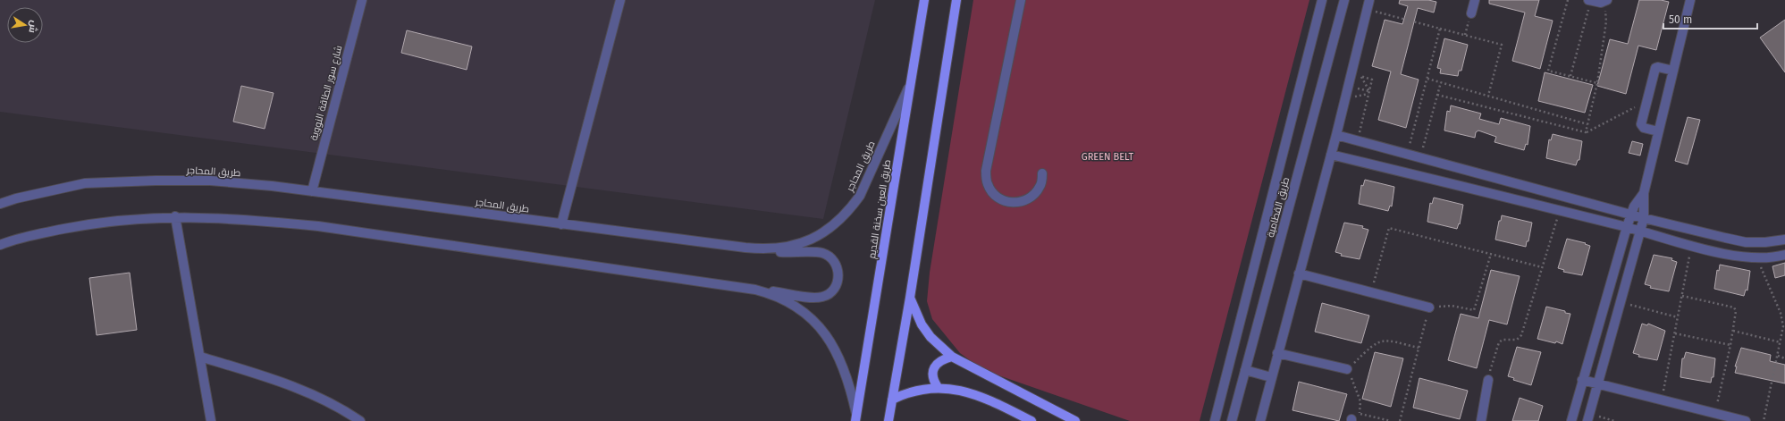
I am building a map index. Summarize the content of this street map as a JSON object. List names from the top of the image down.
{
  "streets": {
    "main road": ["طريق العين سخنة القديم"],
    "street": ["شارع سور الطاقة النووية", "طريق المحاجر", "طريق القطامية"]
  },
  "crossings": [
    ["شارع سور الطاقة النووية", "طريق المحاجر"],
    ["طريق المحاجر", "طريق العين سخنة القديم"]
  ],
  "parks": ["GREEN BELT"],
  "scale_bar": "50 m",
  "north": "right"
}
